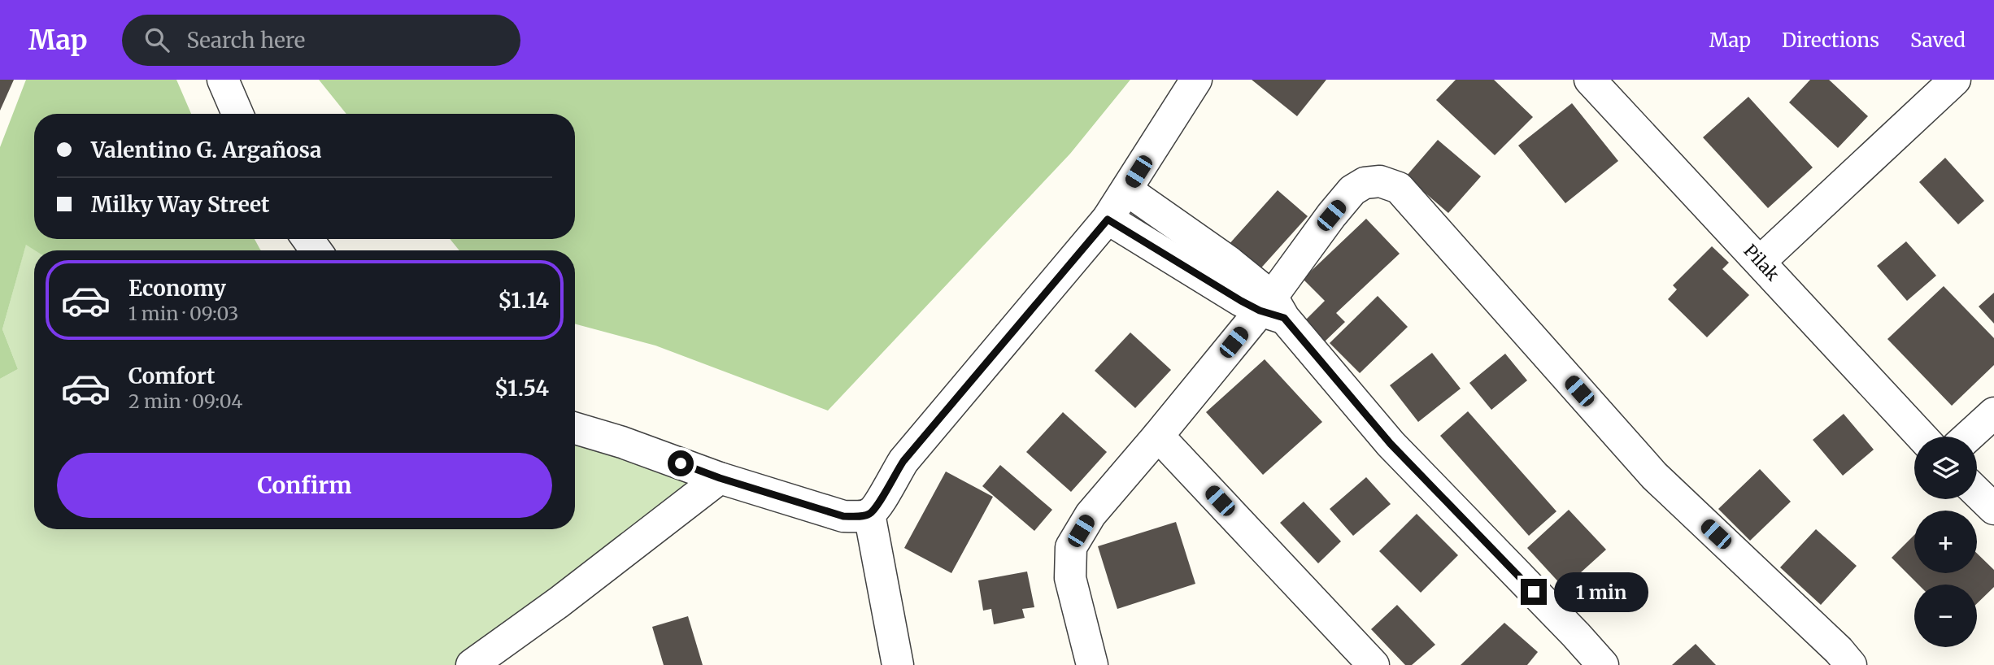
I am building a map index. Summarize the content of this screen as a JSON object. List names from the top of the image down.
{
  "streets": {
    "street": ["Pilak"]
  },
  "page": {
    "header": "Map",
    "search": "Search here",
    "nav": ["Map", "Directions", "Saved"],
    "banner": ["Valentino G. Argañosa", "Milky Way Street"],
    "list": [
      {
        "name": "Economy",
        "note": "1 min · 09:03",
        "value": "$1.14"
      },
      {
        "name": "Comfort",
        "note": "2 min · 09:04",
        "value": "$1.54"
      }
    ],
    "map_buttons": ["+", "−"],
    "buttons": "Confirm",
    "bubble": "1 min"
  }
}
